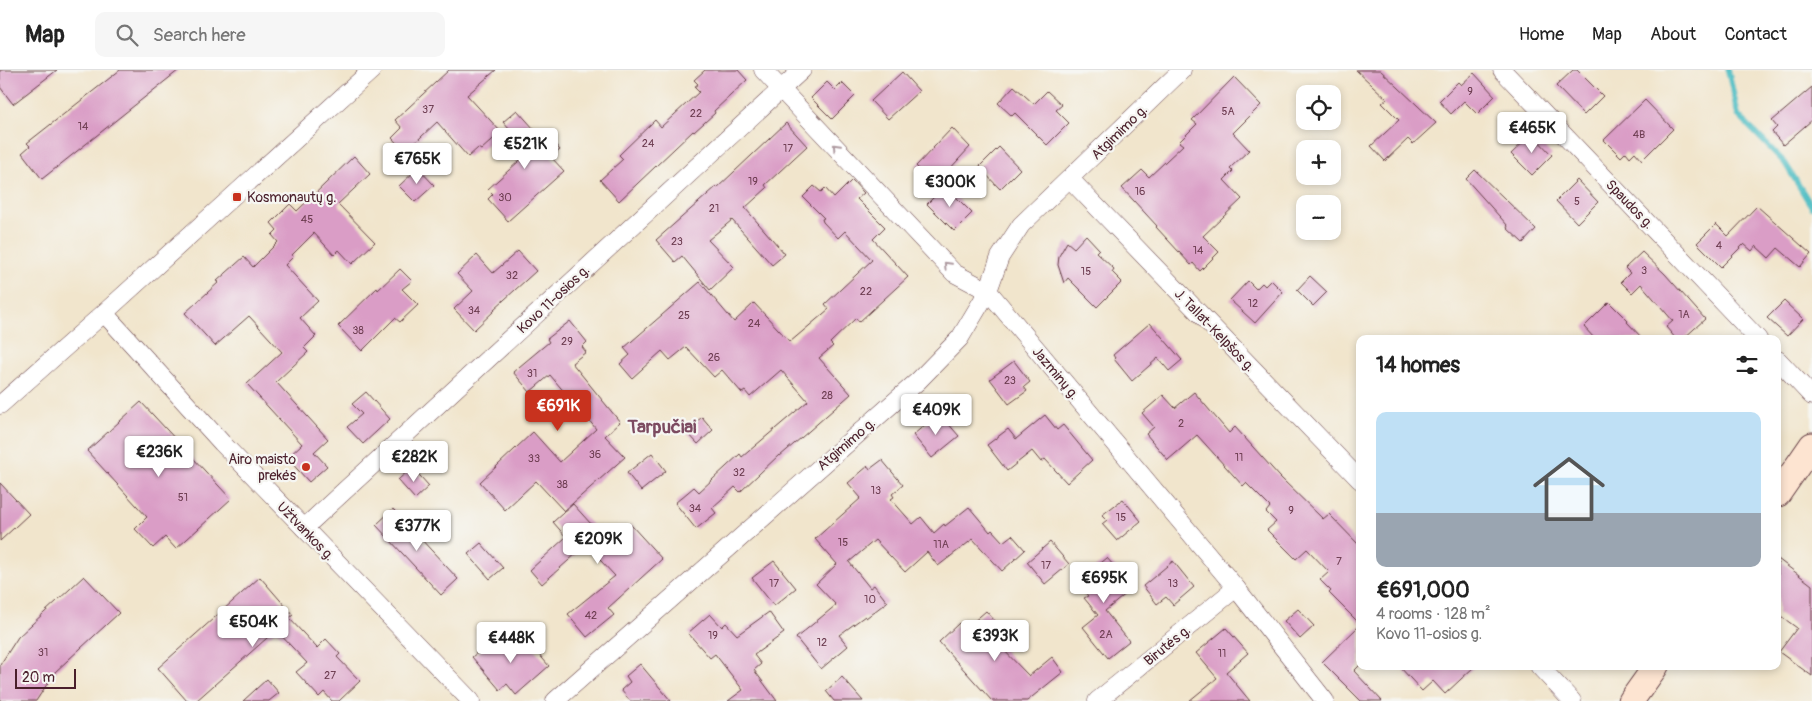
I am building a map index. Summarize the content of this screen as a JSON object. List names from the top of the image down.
{
  "streets": {
    "street": [
      "Atgimimo g.",
      "Spaudos g.",
      "Kovo 11-osios g.",
      "J. Tallat-Kelpšos g.",
      "Jazminų g.",
      "Užtvankos g.",
      "Birutės g."
    ]
  },
  "crossings": [
    ["Atgimimo g.", "J. Tallat-Kelpšos g."],
    ["Atgimimo g.", "Jazminų g."],
    ["Kovo 11-osios g.", "Jazminų g."],
    ["Kovo 11-osios g.", "Užtvankos g."],
    ["Jazminų g.", "Birutės g."]
  ],
  "districts": ["Tarpučiai"],
  "places": {
    "transit": ["Kosmonautų g."],
    "other": ["Airo maisto prekės"]
  },
  "house_numbers": [
    "9",
    "37",
    "5A",
    "22",
    "14",
    "4B",
    "24",
    "17",
    "19",
    "16",
    "30",
    "5",
    "21",
    "45",
    "23",
    "4",
    "14",
    "3",
    "15",
    "32",
    "22",
    "12",
    "34",
    "1A",
    "25",
    "24",
    "38",
    "29",
    "26",
    "31",
    "23",
    "28",
    "2",
    "36",
    "11",
    "33",
    "32",
    "38",
    "13",
    "51",
    "34",
    "9",
    "15",
    "15",
    "11A",
    "7",
    "17",
    "17",
    "13",
    "10",
    "42",
    "2A",
    "19",
    "12",
    "31",
    "11",
    "27"
  ],
  "scale_bar": "20 m",
  "page": {
    "header": "Map",
    "search": "Search here",
    "nav": [
      "Home",
      "Map",
      "About",
      "Contact"
    ],
    "map_buttons": ["+", "−"],
    "price": [
      "€465K",
      "€521K",
      "€765K",
      "€300K",
      "€691K",
      "€409K",
      "€236K",
      "€282K",
      "€377K",
      "€209K",
      "€695K",
      "€504K",
      "€393K",
      "€448K"
    ],
    "heading": "14 homes",
    "list": [
      {
        "name": "€691,000",
        "note": "4 rooms · 128 m² · Kovo 11-osios g."
      }
    ],
    "scale": "20 m"
  }
}
